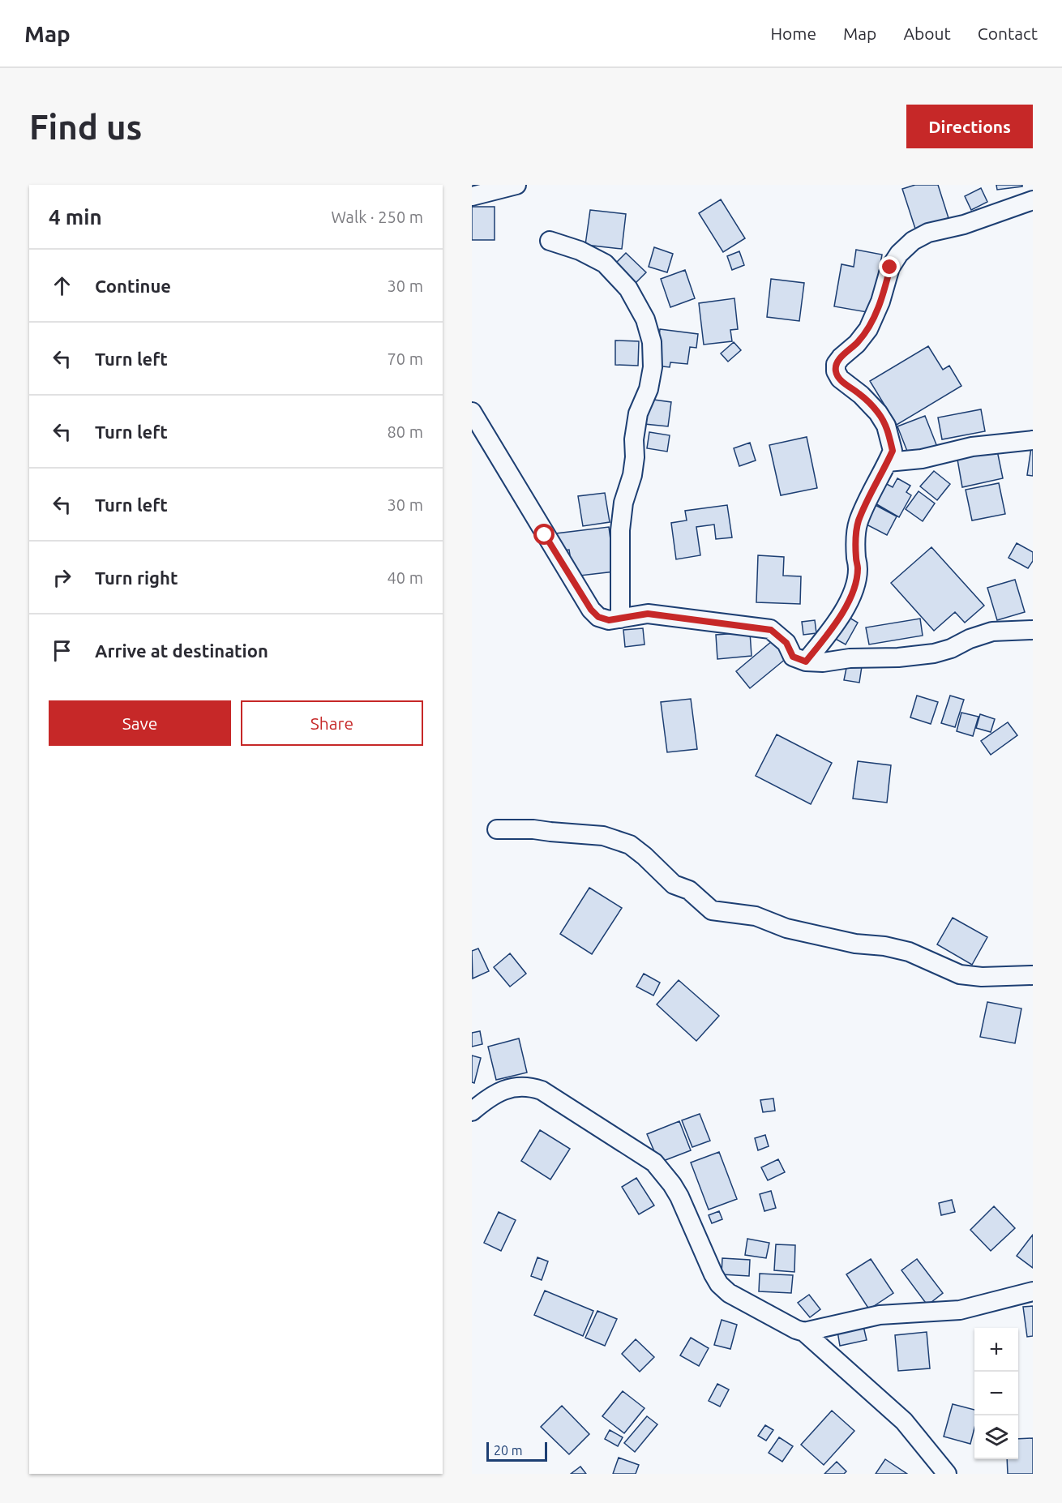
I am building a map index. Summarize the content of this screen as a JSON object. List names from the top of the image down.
{
  "scale_bar": "20 m",
  "page": {
    "header": "Map",
    "nav": [
      "Home",
      "Map",
      "About",
      "Contact"
    ],
    "buttons": [
      "Directions",
      ["Save", "Share"]
    ],
    "title": "Find us",
    "heading": ["4 min", "Walk · 250 m"],
    "list": [
      ["Continue", "30 m"],
      ["Turn left", "70 m"],
      ["Turn left", "80 m"],
      ["Turn left", "30 m"],
      ["Turn right", "40 m"],
      "Arrive at destination"
    ],
    "map_buttons": ["+", "−"],
    "scale": "20 m"
  }
}
